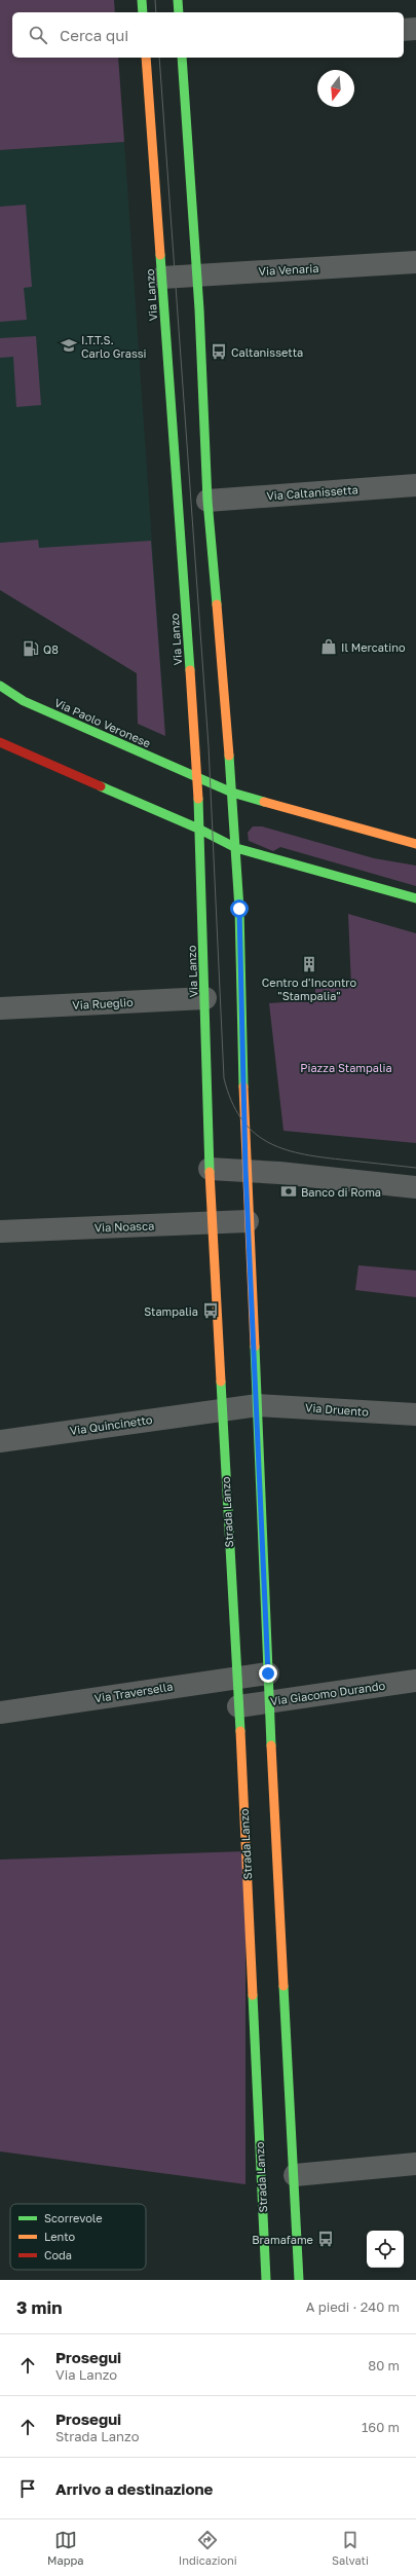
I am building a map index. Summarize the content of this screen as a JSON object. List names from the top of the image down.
{
  "streets": {
    "street": [
      "Via Venaria",
      "Via Lanzo",
      "Via Caltanissetta",
      "Via Paolo Veronese",
      "Via Rueglio",
      "Via Noasca",
      "Via Druento",
      "Via Quincinetto",
      "Strada Lanzo",
      "Via Traversella",
      "Via Giacomo Durando"
    ]
  },
  "crossings": [
    ["Via Venaria", "Via Lanzo"],
    ["Via Lanzo", "Via Paolo Veronese"],
    ["Via Lanzo", "Via Rueglio"],
    ["Via Lanzo", "Via Noasca"],
    ["Via Lanzo", "Strada Lanzo"],
    ["Via Noasca", "Strada Lanzo"],
    ["Via Quincinetto", "Strada Lanzo"],
    ["Strada Lanzo", "Via Traversella"],
    ["Strada Lanzo", "Via Giacomo Durando"]
  ],
  "parks": ["Piazza Stampalia"],
  "places": {
    "school or university": ["I.T.T.S. Carlo Grassi"],
    "bus stop": ["Caltanissetta", "Stampalia", "Bramafame"],
    "shop": ["Il Mercatino"],
    "fuel station": ["Q8"],
    "building": ["Centro d'Incontro \"Stampalia\""],
    "bank": ["Banco di Roma"]
  },
  "legend": ["Scorrevole", "Lento", "Coda"],
  "north": "bottom",
  "page": {
    "search": "Cerca qui",
    "heading": ["3 min", "A piedi · 240 m"],
    "list": [
      ["Prosegui", "Via Lanzo", "80 m"],
      ["Prosegui", "Strada Lanzo", "160 m"],
      "Arrivo a destinazione"
    ],
    "nav": ["Mappa", "Indicazioni", "Salvati"]
  }
}
